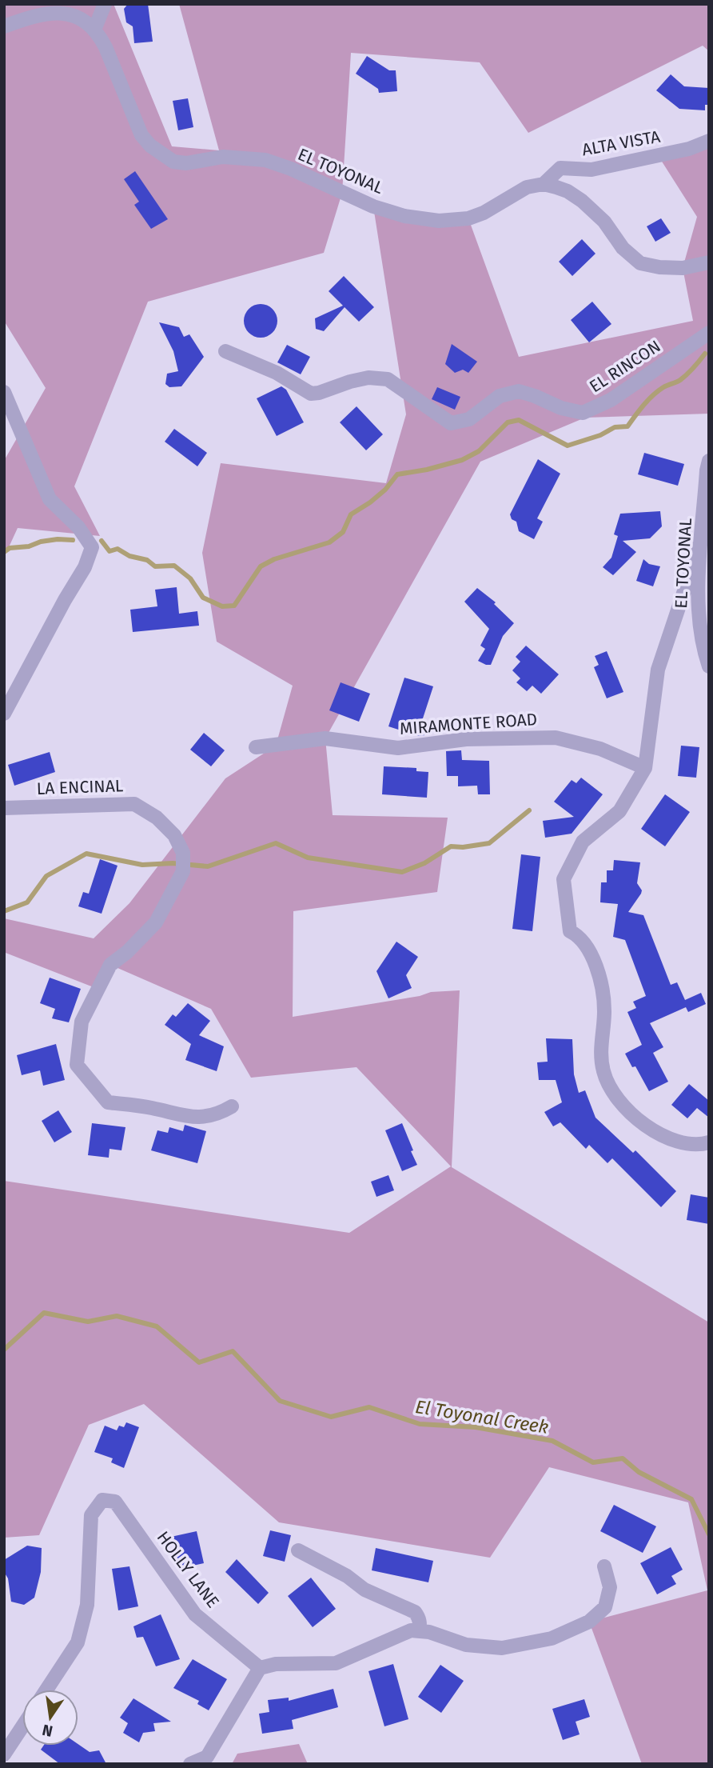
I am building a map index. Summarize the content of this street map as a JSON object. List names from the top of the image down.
{
  "streets": {
    "street": [
      "ALTA VISTA",
      "EL TOYONAL",
      "EL RINCON",
      "MIRAMONTE ROAD",
      "LA ENCINAL",
      "HOLLY LANE"
    ]
  },
  "crossings": [
    ["ALTA VISTA", "EL TOYONAL"]
  ],
  "water": ["El Toyonal Creek"],
  "north": "bottom"
}
